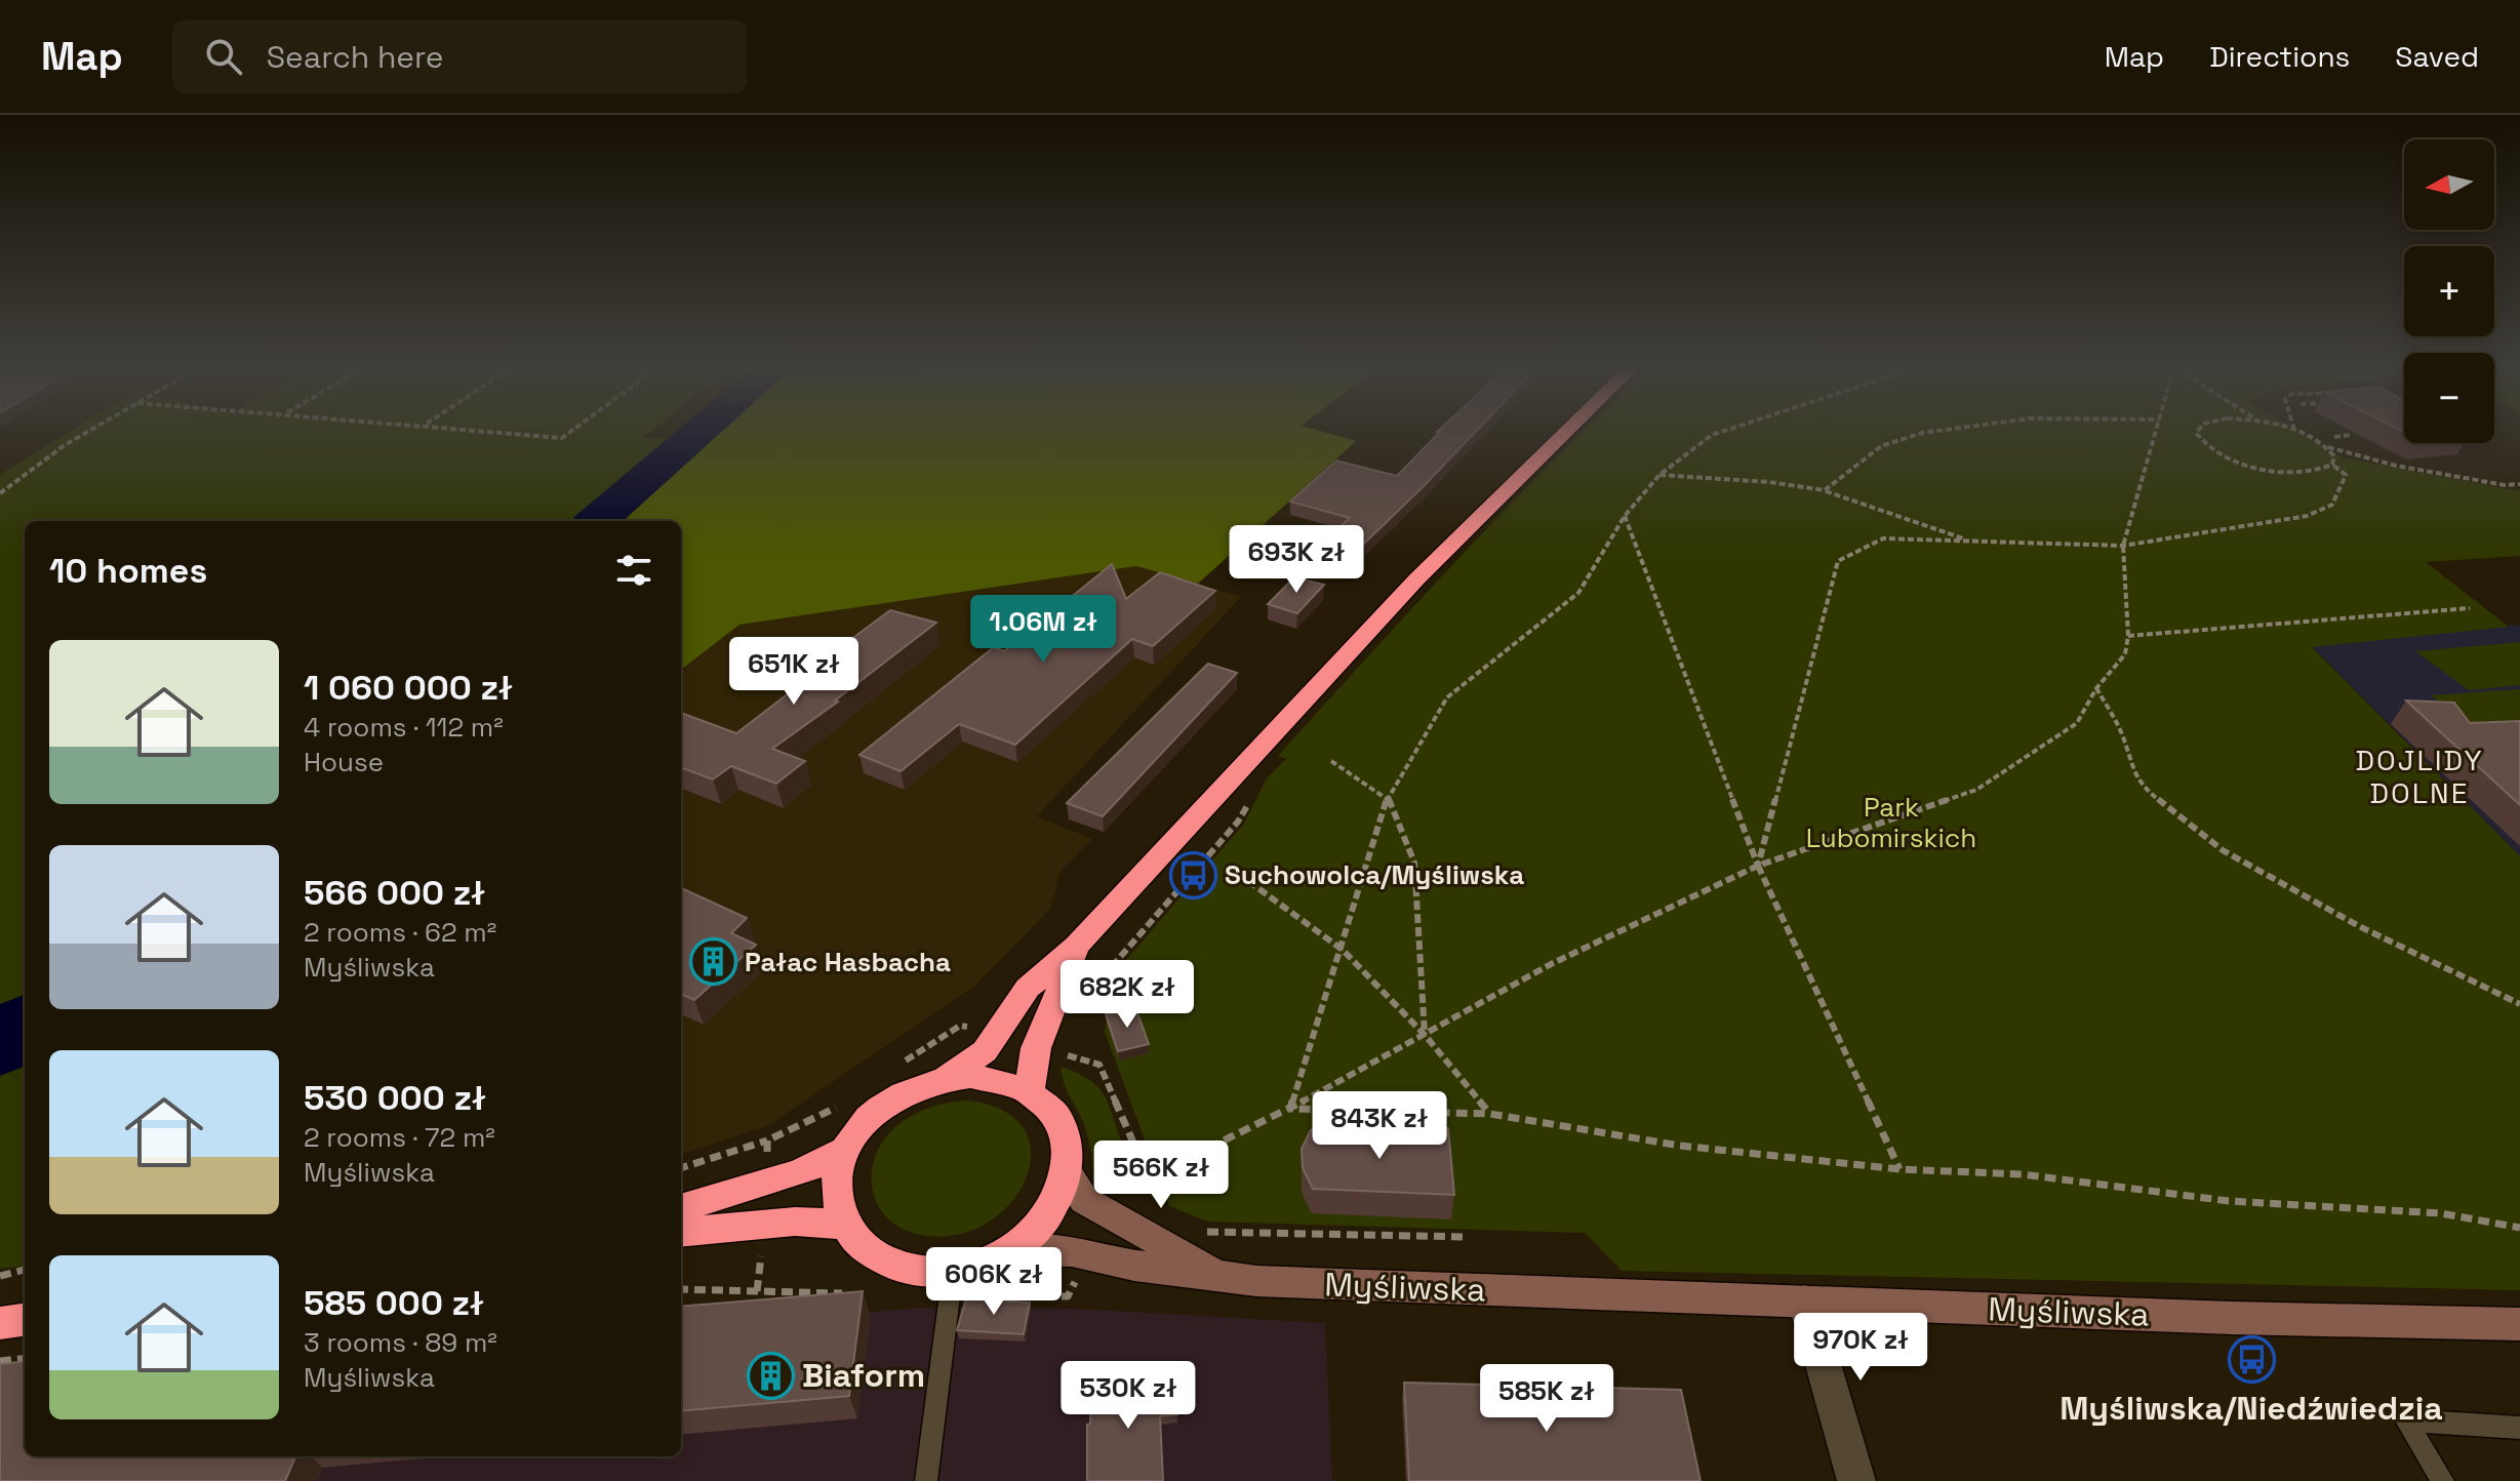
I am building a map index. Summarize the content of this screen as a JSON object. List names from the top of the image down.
{
  "streets": {
    "street": ["Myśliwska"]
  },
  "districts": ["DOJLIDY DOLNE"],
  "parks": ["Park Lubomirskich"],
  "places": {
    "bus stop": ["Suchowolca/Myśliwska", "Myśliwska/Niedźwiedzia"],
    "building": ["Pałac Hasbacha", "Biaform"]
  },
  "north": "left",
  "page": {
    "header": "Map",
    "search": "Search here",
    "nav": ["Map", "Directions", "Saved"],
    "map_buttons": ["+", "−"],
    "heading": "10 homes",
    "price": [
      "693K zł",
      "1.06M zł",
      "651K zł",
      "682K zł",
      "843K zł",
      "566K zł",
      "606K zł",
      "970K zł",
      "530K zł",
      "585K zł"
    ],
    "list": [
      {
        "name": "1 060 000 zł",
        "note": "4 rooms · 112 m² · House"
      },
      {
        "name": "566 000 zł",
        "note": "2 rooms · 62 m² · Myśliwska"
      },
      {
        "name": "530 000 zł",
        "note": "2 rooms · 72 m² · Myśliwska"
      },
      {
        "name": "585 000 zł",
        "note": "3 rooms · 89 m² · Myśliwska"
      }
    ]
  }
}
